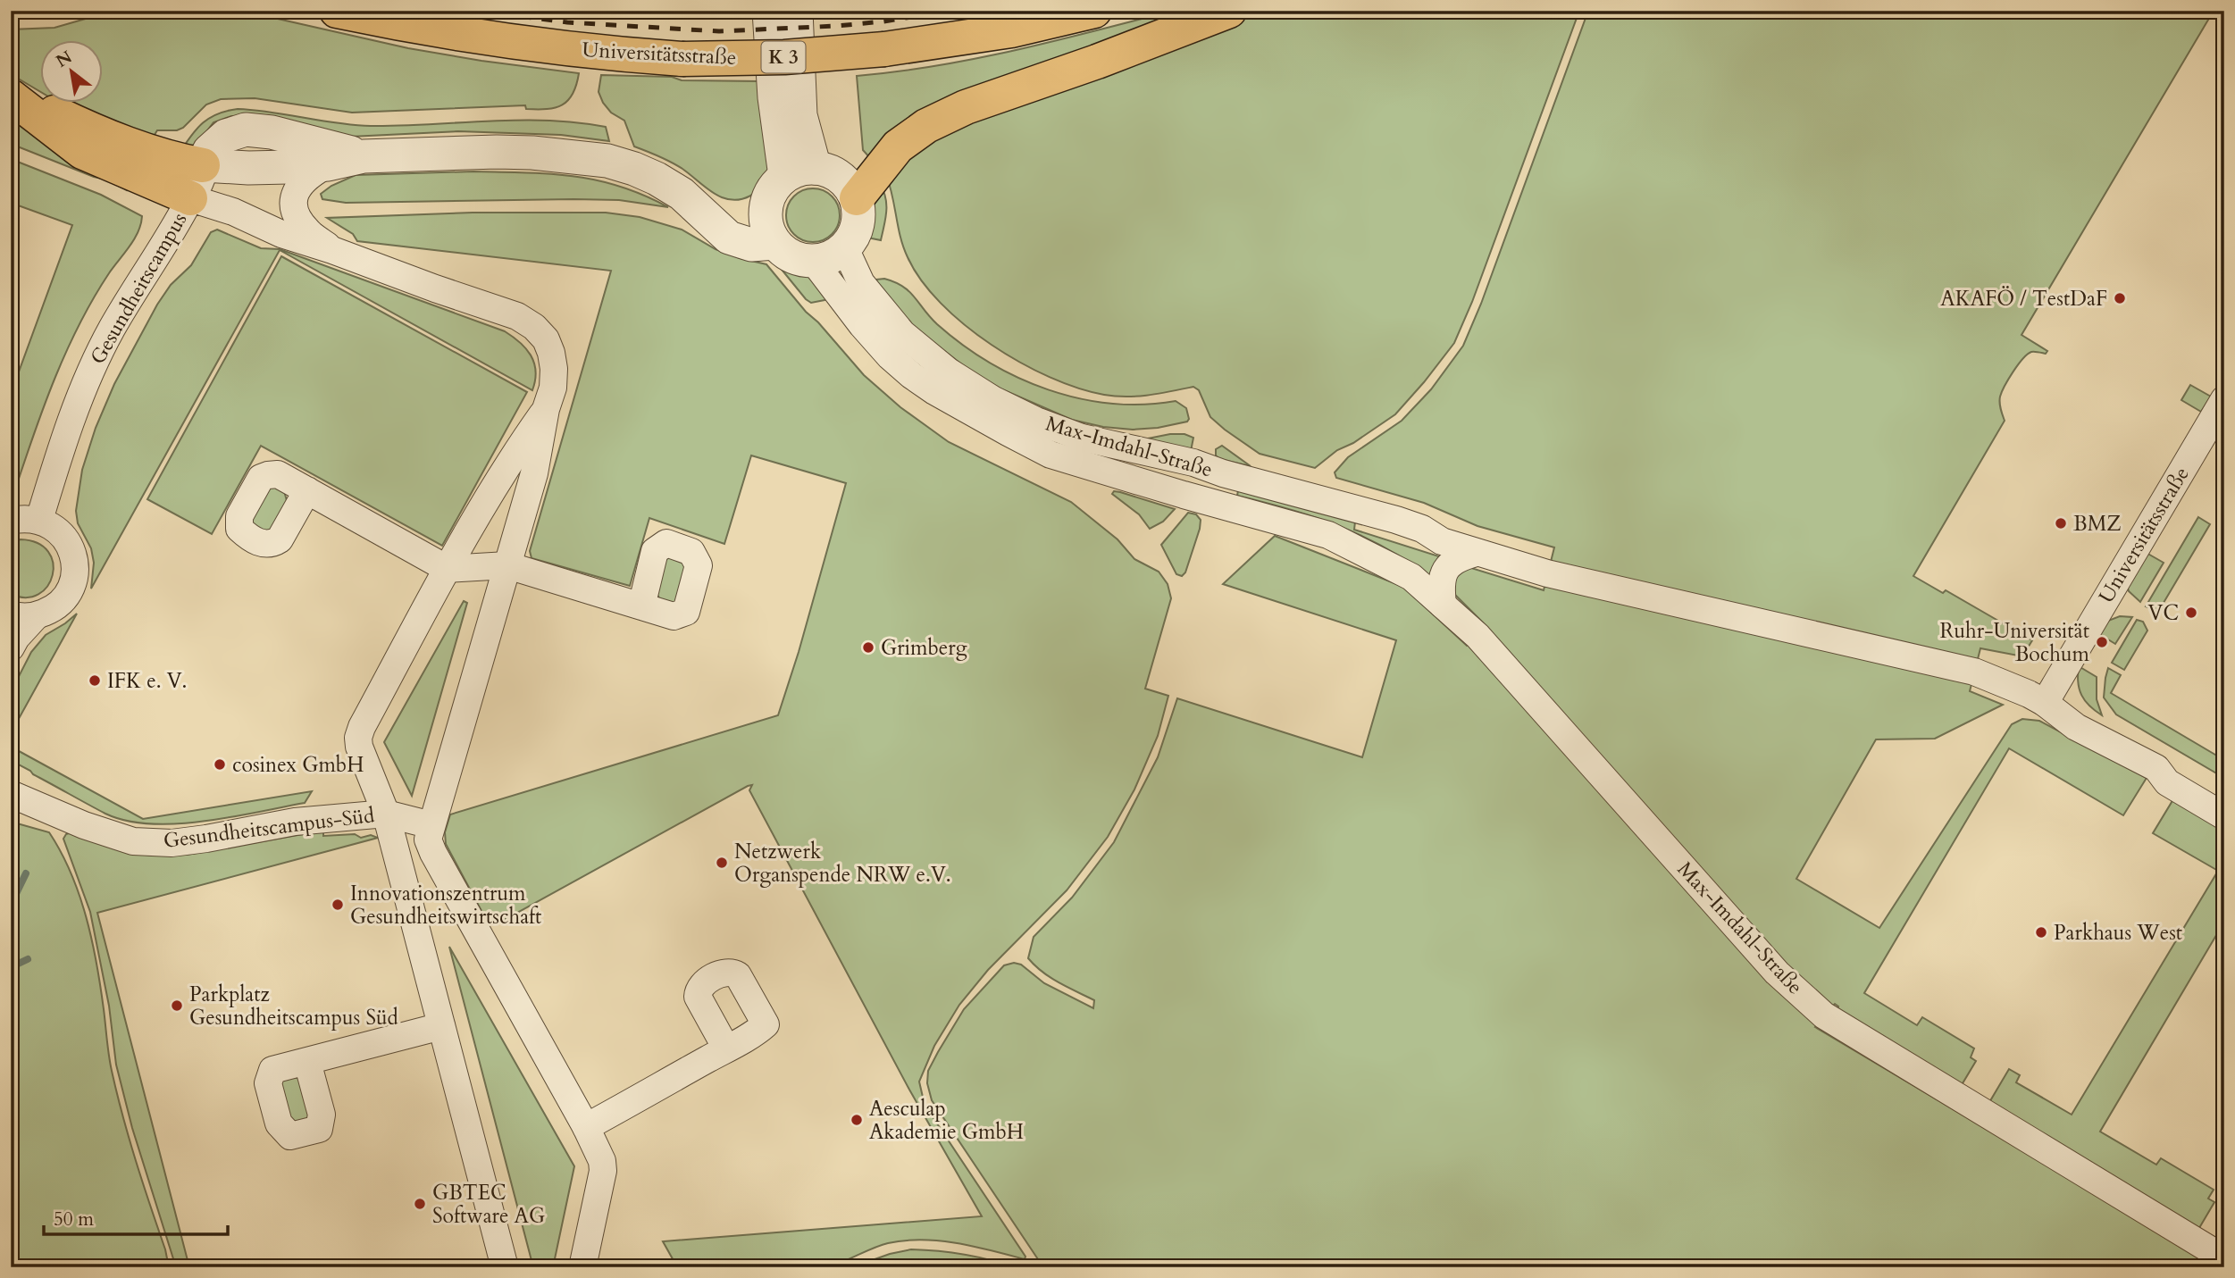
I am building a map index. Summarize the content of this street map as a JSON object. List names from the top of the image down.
{
  "streets": {
    "highway": ["Universitätsstraße", "K 3"],
    "street": ["Gesundheitscampus", "Max-Imdahl-Straße", "Gesundheitscampus-Süd"]
  },
  "crossings": [
    ["Universitätsstraße", "Max-Imdahl-Straße"],
    ["Gesundheitscampus", "Gesundheitscampus-Süd"]
  ],
  "places": [
    "AKAFÖ / TestDaF",
    "BMZ",
    "VC",
    "Ruhr-Universität Bochum",
    "Grimberg",
    "IFK e. V.",
    "cosinex GmbH",
    "Netzwerk Organspende NRW e.V.",
    "Innovationszentrum Gesundheitswirtschaft",
    "Parkhaus West",
    "Parkplatz Gesundheitscampus Süd",
    "Aesculap Akademie GmbH",
    "GBTEC Software AG"
  ],
  "scale_bar": "50 m",
  "north": "top left"
}
